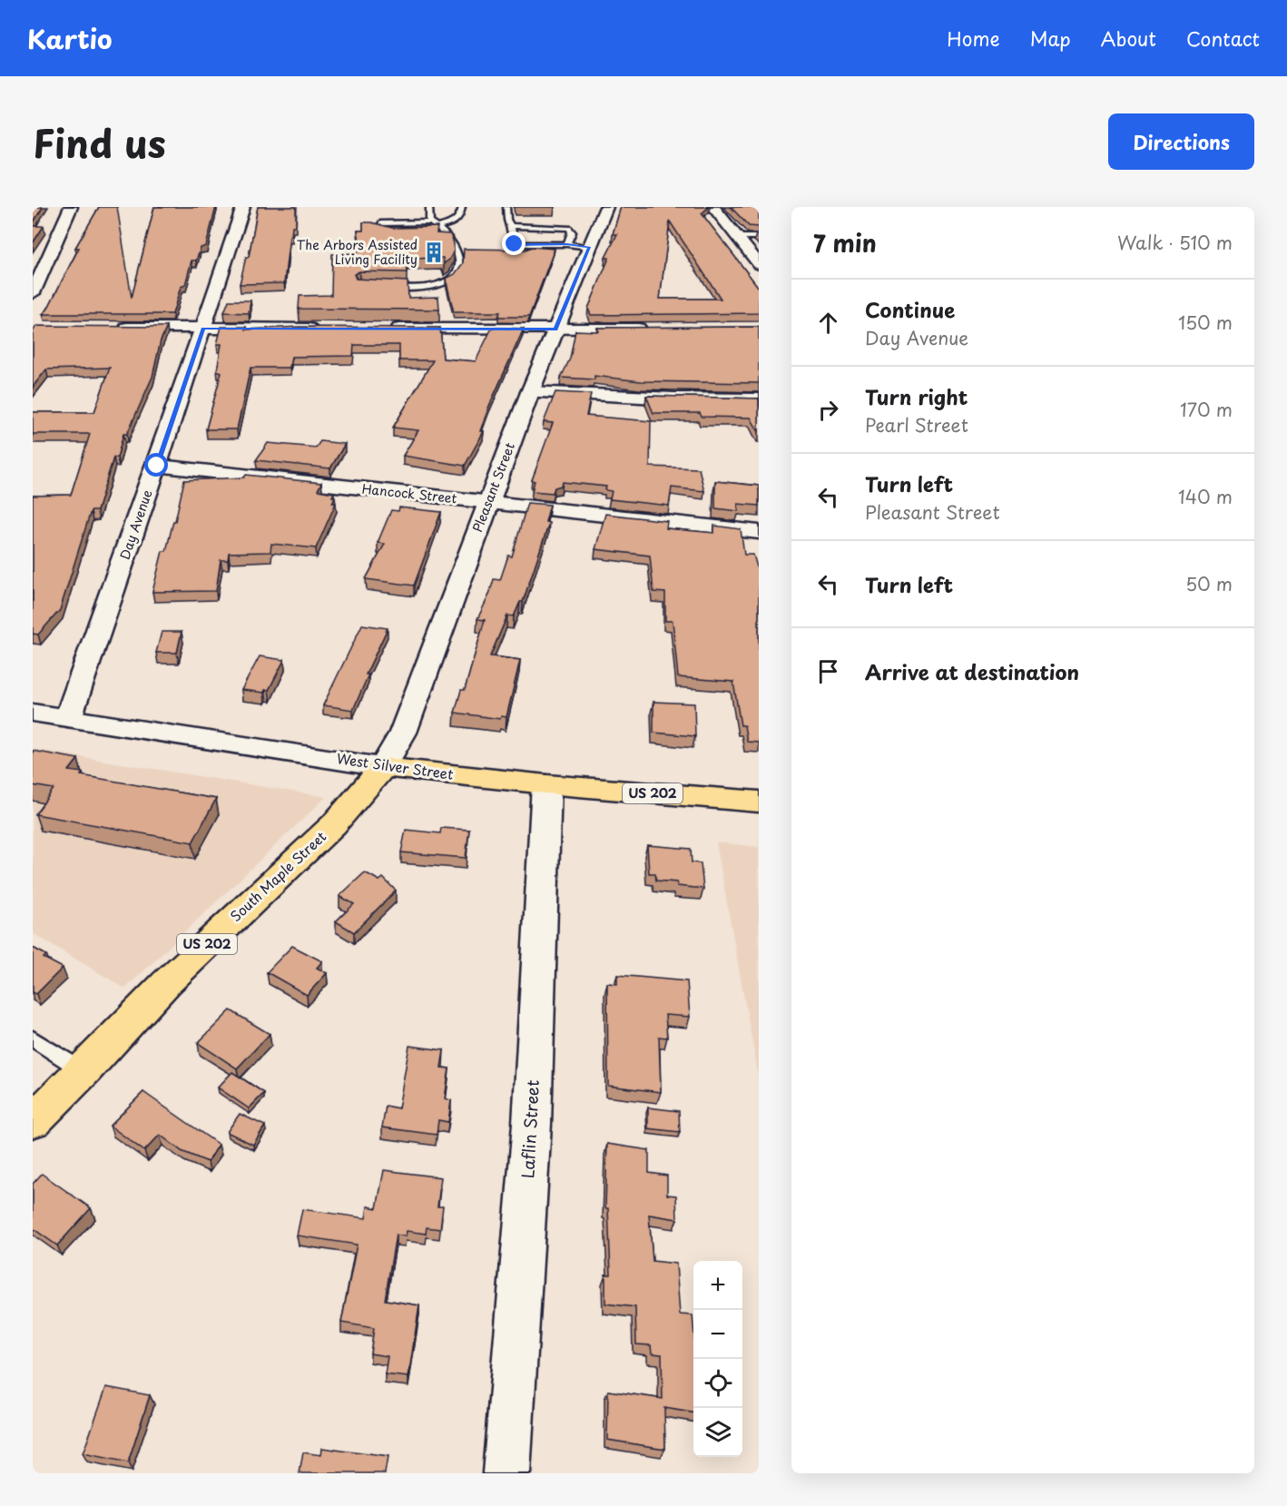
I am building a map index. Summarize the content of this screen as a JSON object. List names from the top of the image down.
{
  "streets": {
    "highway": ["West Silver Street", "US 202", "South Maple Street"],
    "street": [
      "Pleasant Street",
      "Hancock Street",
      "Day Avenue",
      "Laflin Street"
    ]
  },
  "crossings": [
    ["Pleasant Street", "Hancock Street"],
    ["Pleasant Street", "West Silver Street"],
    ["Pleasant Street", "South Maple Street"],
    ["Hancock Street", "Day Avenue"],
    ["Day Avenue", "West Silver Street"],
    ["West Silver Street", "South Maple Street"],
    ["West Silver Street", "Laflin Street"]
  ],
  "places": {
    "building": ["The Arbors Assisted Living Facility"]
  },
  "page": {
    "header": "Kartio",
    "nav": [
      "Home",
      "Map",
      "About",
      "Contact"
    ],
    "title": "Find us",
    "buttons": "Directions",
    "heading": ["7 min", "Walk · 510 m"],
    "list": [
      ["Continue", "Day Avenue", "150 m"],
      ["Turn right", "Pearl Street", "170 m"],
      ["Turn left", "Pleasant Street", "140 m"],
      ["Turn left", "50 m"],
      "Arrive at destination"
    ],
    "map_buttons": ["+", "−"]
  }
}
